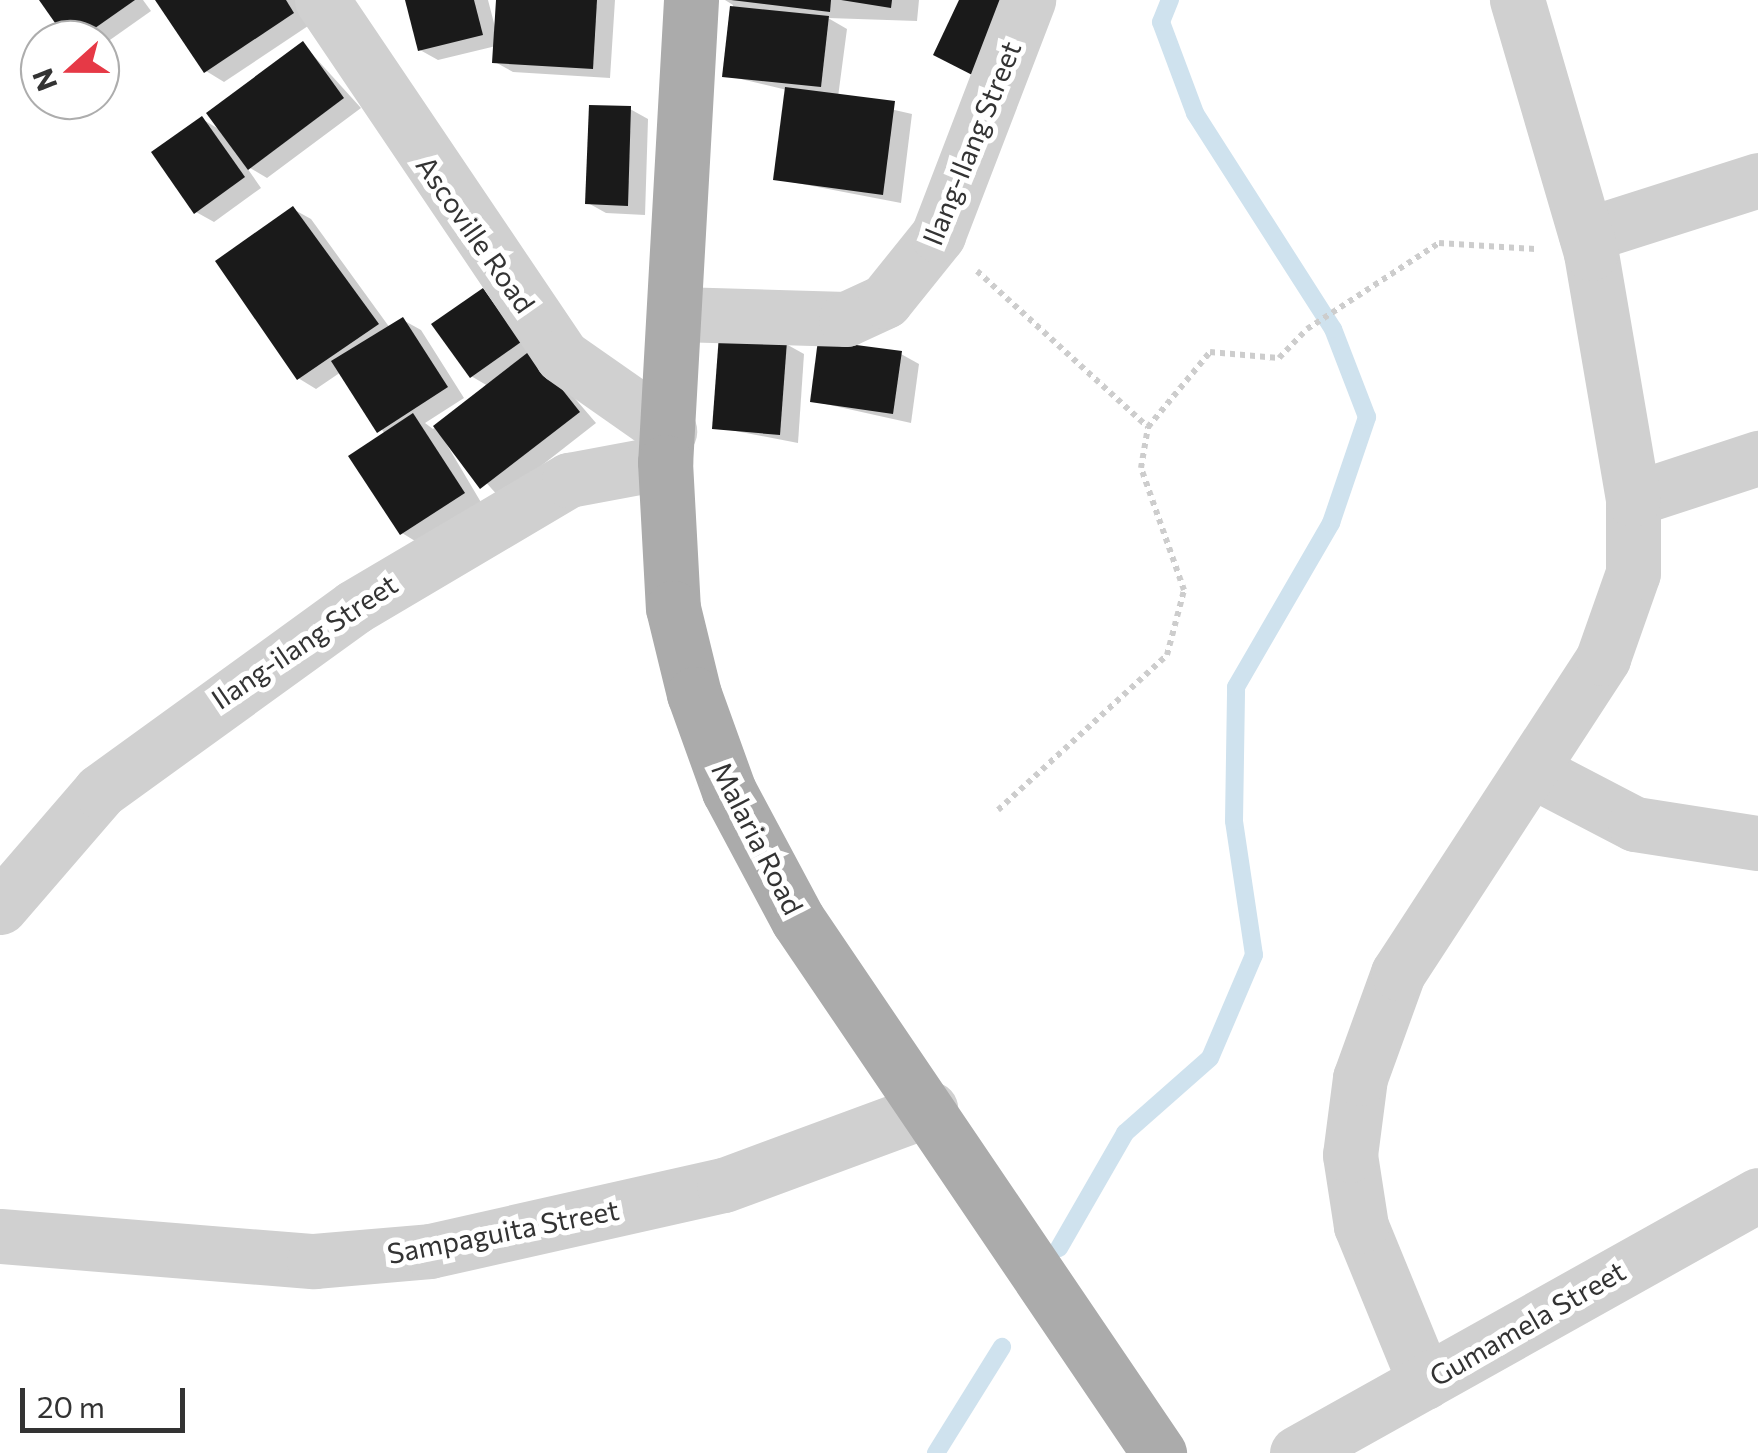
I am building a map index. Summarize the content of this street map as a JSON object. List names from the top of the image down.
{
  "streets": {
    "main road": ["Malaria Road"],
    "street": [
      "Ilang-Ilang Street",
      "Ascoville Road",
      "Ilang-ilang Street",
      "Sampaguita Street",
      "Gumamela Street"
    ]
  },
  "crossings": [
    ["Ilang-Ilang Street", "Malaria Road"],
    ["Ascoville Road", "Ilang-ilang Street"],
    ["Ascoville Road", "Malaria Road"],
    ["Ilang-ilang Street", "Malaria Road"],
    ["Malaria Road", "Sampaguita Street"]
  ],
  "scale_bar": "20 m",
  "north": "left"
}
